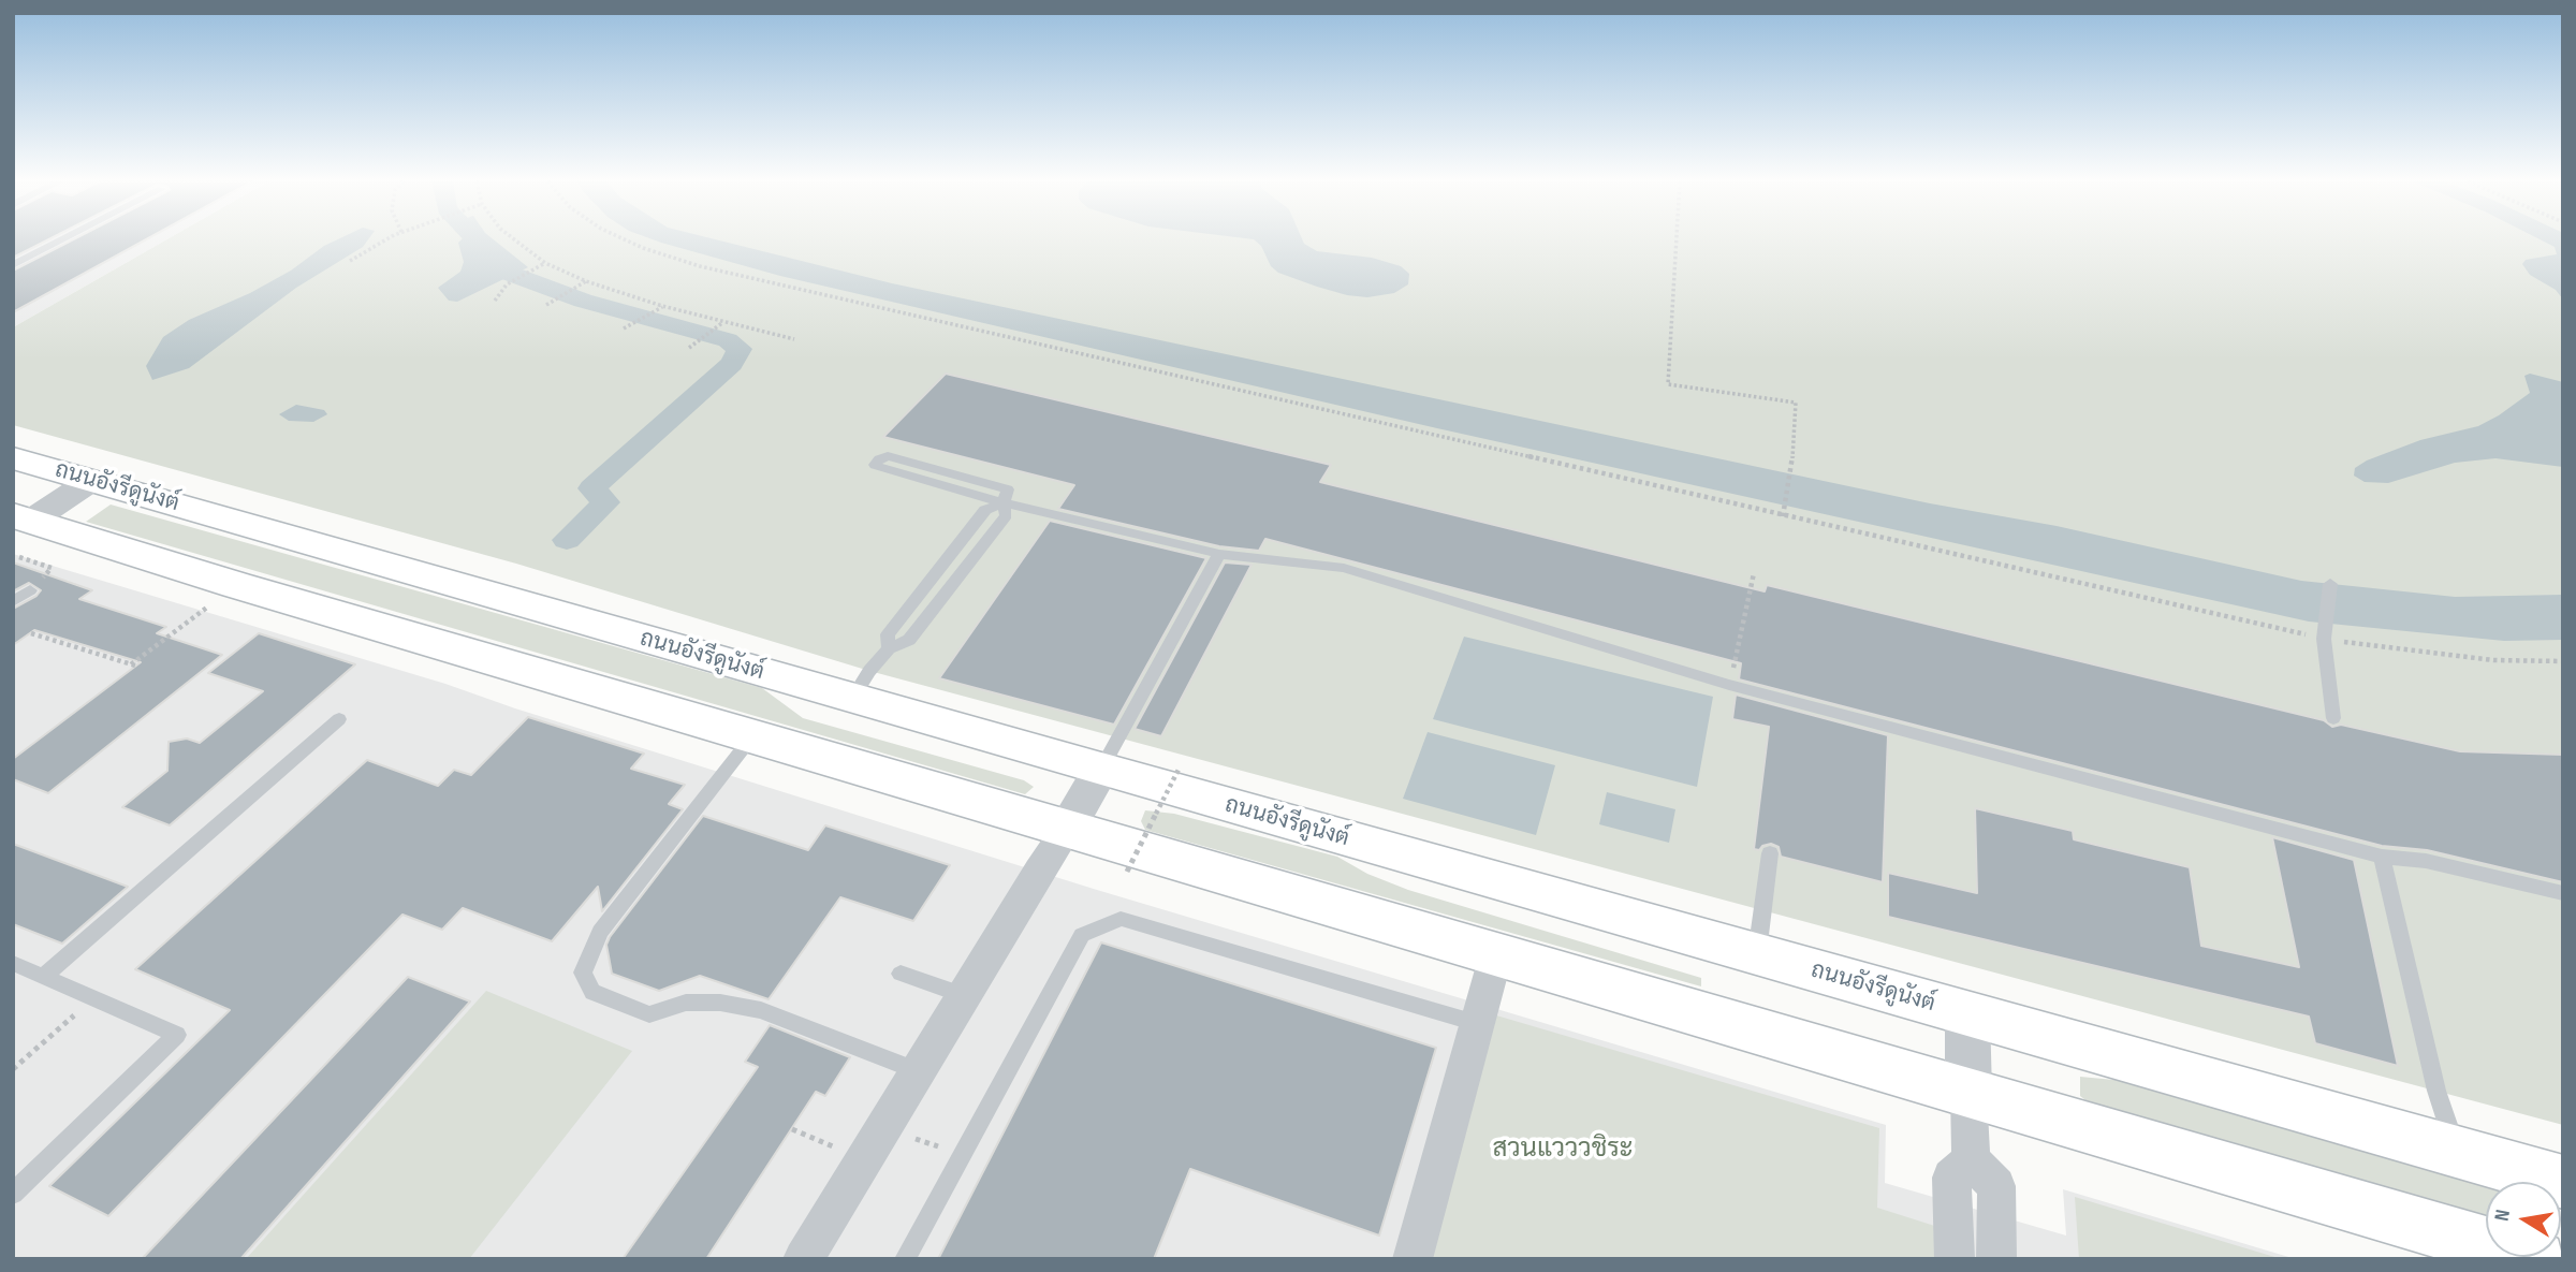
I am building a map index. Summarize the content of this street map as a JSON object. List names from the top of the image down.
{
  "streets": {
    "main road": ["ถนนอังรีดูนังต์"]
  },
  "parks": ["สวนแวววชิระ"],
  "north": "left"
}
